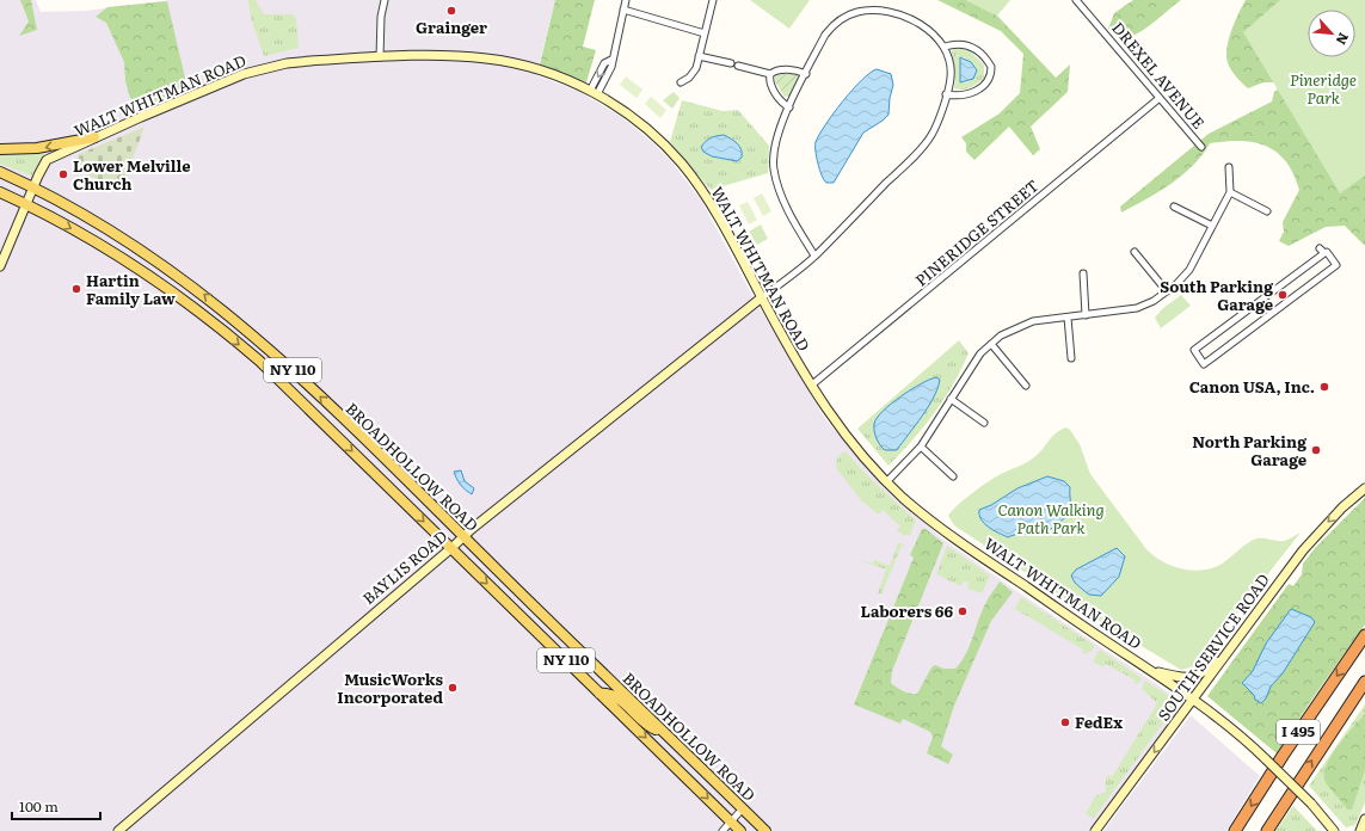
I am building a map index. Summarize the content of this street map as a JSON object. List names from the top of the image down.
{
  "streets": {
    "highway": ["I 495"],
    "main road": [
      "WALT WHITMAN ROAD",
      "NY 110",
      "BROADHOLLOW ROAD",
      "BAYLIS ROAD",
      "SOUTH SERVICE ROAD"
    ],
    "street": ["DREXEL AVENUE", "PINERIDGE STREET"]
  },
  "crossings": [
    ["DREXEL AVENUE", "PINERIDGE STREET"],
    ["WALT WHITMAN ROAD", "PINERIDGE STREET"],
    ["WALT WHITMAN ROAD", "BROADHOLLOW ROAD"],
    ["WALT WHITMAN ROAD", "BAYLIS ROAD"],
    ["WALT WHITMAN ROAD", "SOUTH SERVICE ROAD"],
    ["BROADHOLLOW ROAD", "BAYLIS ROAD"]
  ],
  "one_way": ["SOUTH SERVICE ROAD"],
  "parks": ["Pineridge Park", "Canon Walking Path Park"],
  "places": [
    "Grainger",
    "Lower Melville Church",
    "Hartin Family Law",
    "South Parking Garage",
    "Canon USA, Inc.",
    "North Parking Garage",
    "Laborers 66",
    "MusicWorks Incorporated",
    "FedEx"
  ],
  "scale_bar": "100 m",
  "north": "bottom right"
}
